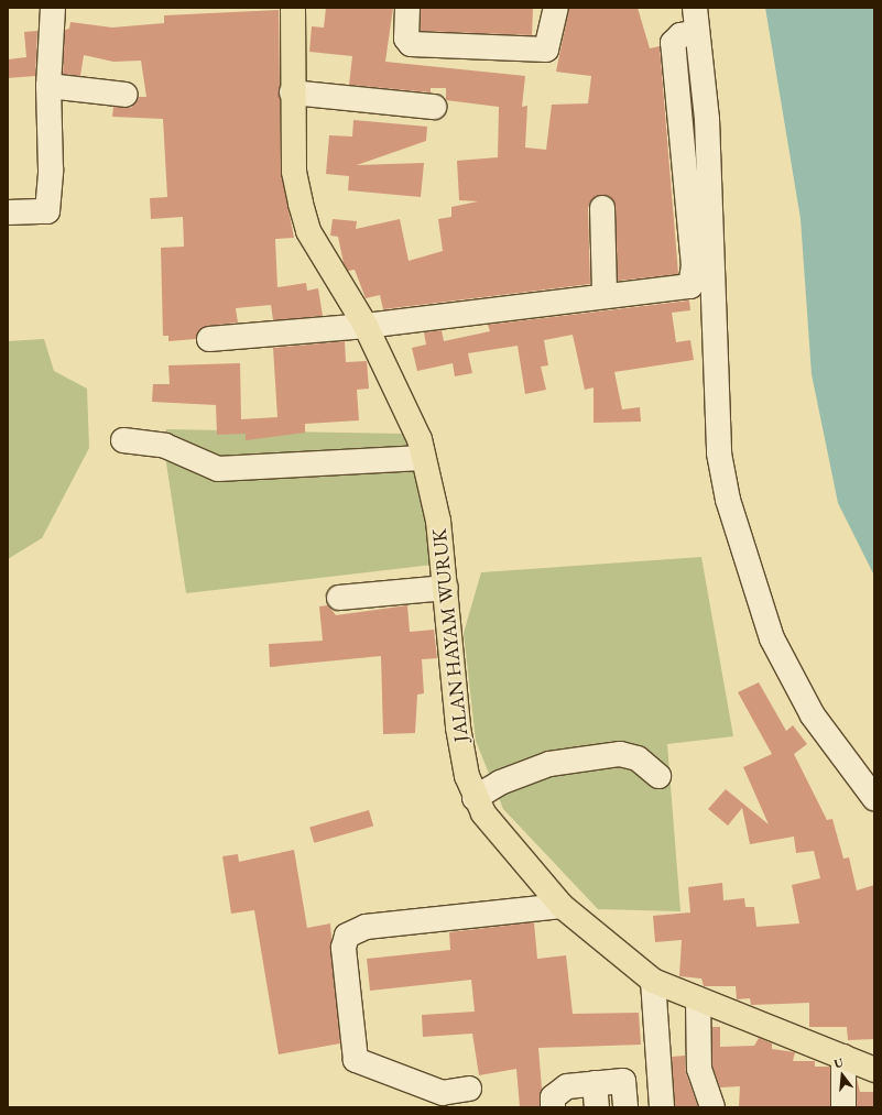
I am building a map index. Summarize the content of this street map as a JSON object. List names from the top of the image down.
{
  "streets": {
    "main road": ["JALAN HAYAM WURUK"]
  },
  "north": "top"
}
